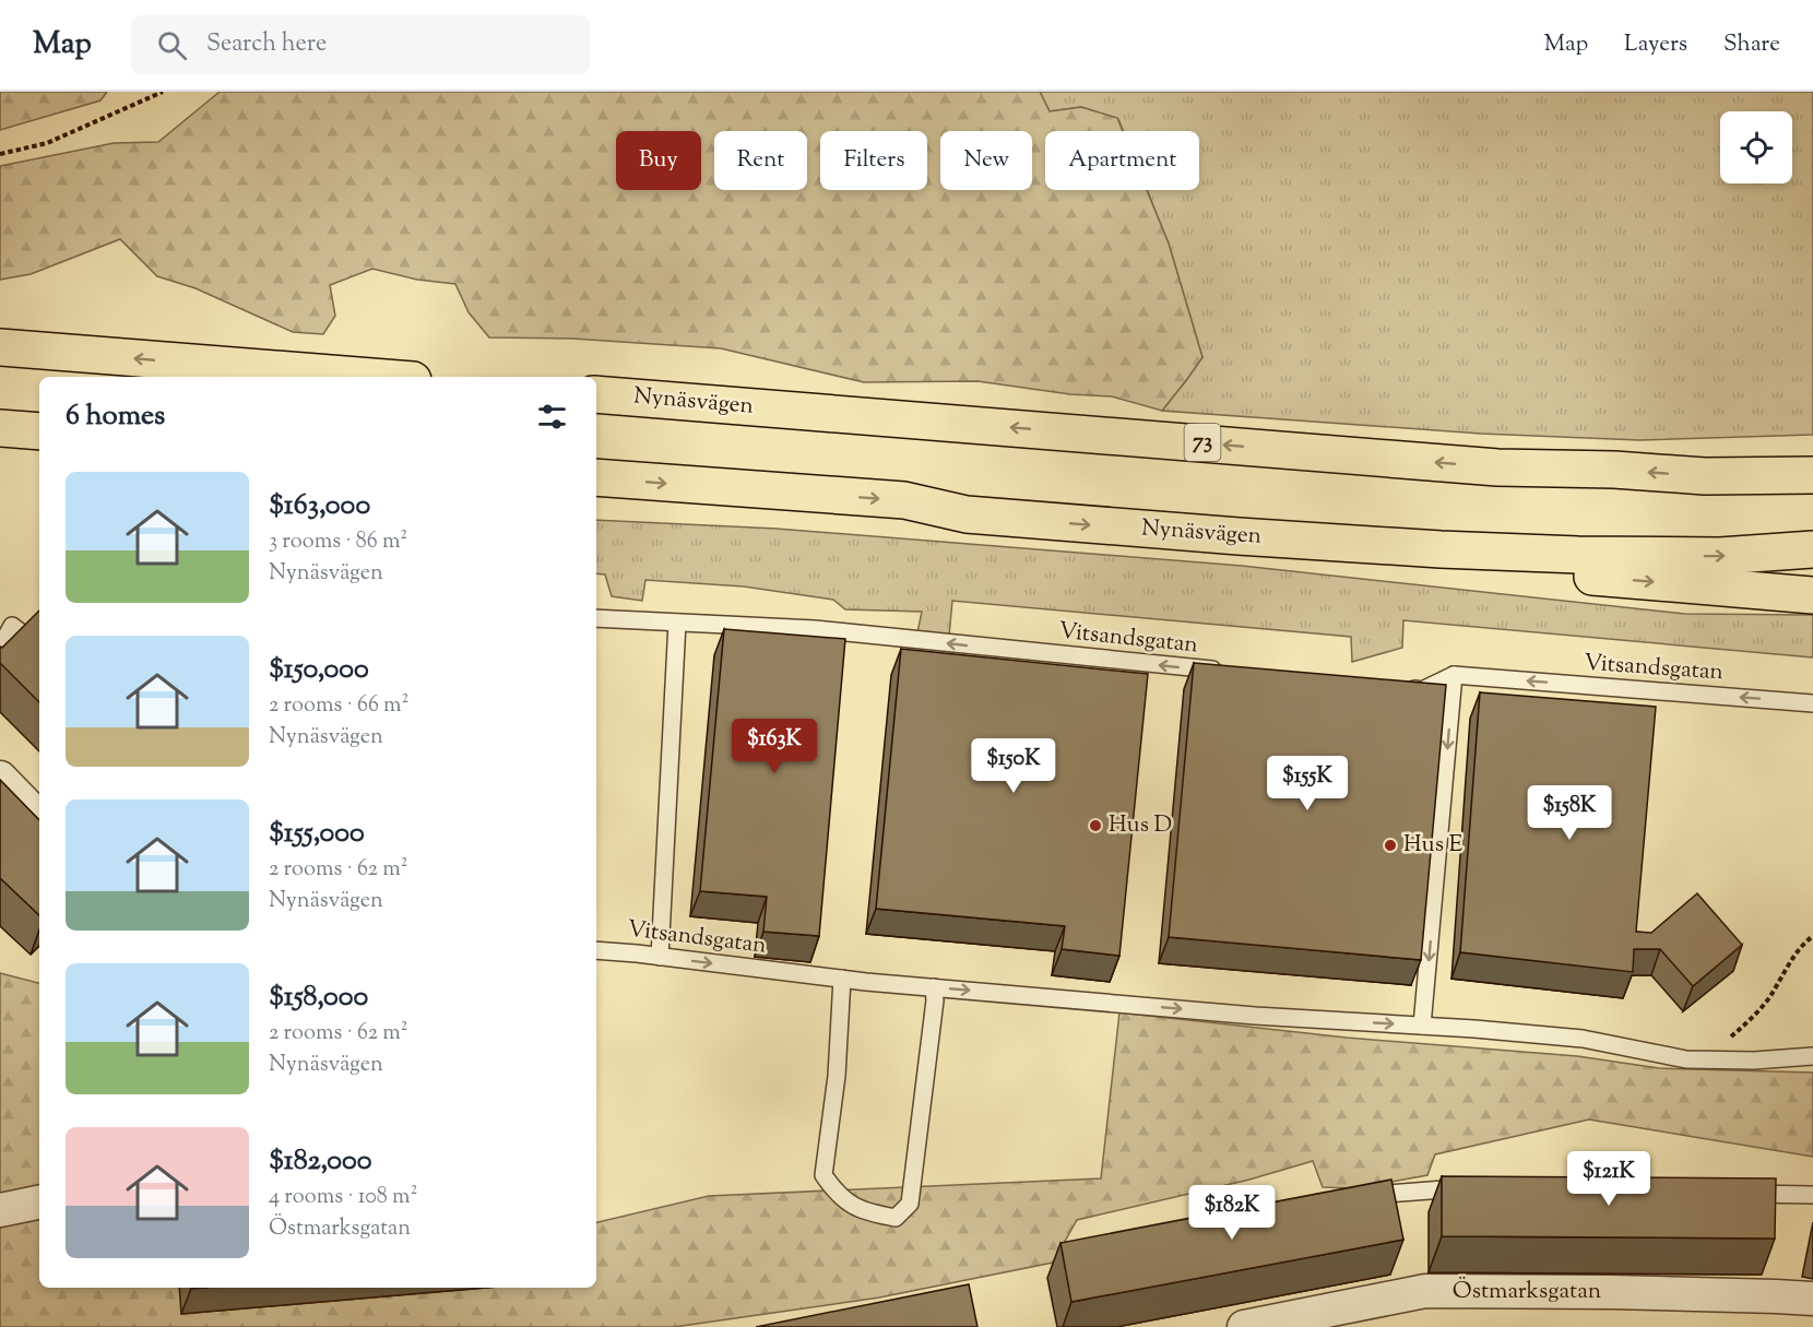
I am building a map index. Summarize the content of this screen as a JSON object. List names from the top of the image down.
{
  "streets": {
    "highway": ["Nynäsvägen", "73"],
    "street": ["Östmarksgatan"],
    "lane": ["Vitsandsgatan"]
  },
  "places": ["Hus D", "Hus E"],
  "page": {
    "header": "Map",
    "search": "Search here",
    "nav": ["Map", "Layers", "Share"],
    "chip": [
      "Buy",
      "Rent",
      "Filters",
      "New",
      "Apartment"
    ],
    "heading": "6 homes",
    "list": [
      {
        "name": "$163,000",
        "note": "3 rooms · 86 m² · Nynäsvägen"
      },
      {
        "name": "$150,000",
        "note": "2 rooms · 66 m² · Nynäsvägen"
      },
      {
        "name": "$155,000",
        "note": "2 rooms · 62 m² · Nynäsvägen"
      },
      {
        "name": "$158,000",
        "note": "2 rooms · 62 m² · Nynäsvägen"
      },
      {
        "name": "$182,000",
        "note": "4 rooms · 108 m² · Östmarksgatan"
      }
    ],
    "price": [
      "$163K",
      "$150K",
      "$155K",
      "$158K",
      "$121K",
      "$182K"
    ]
  }
}
